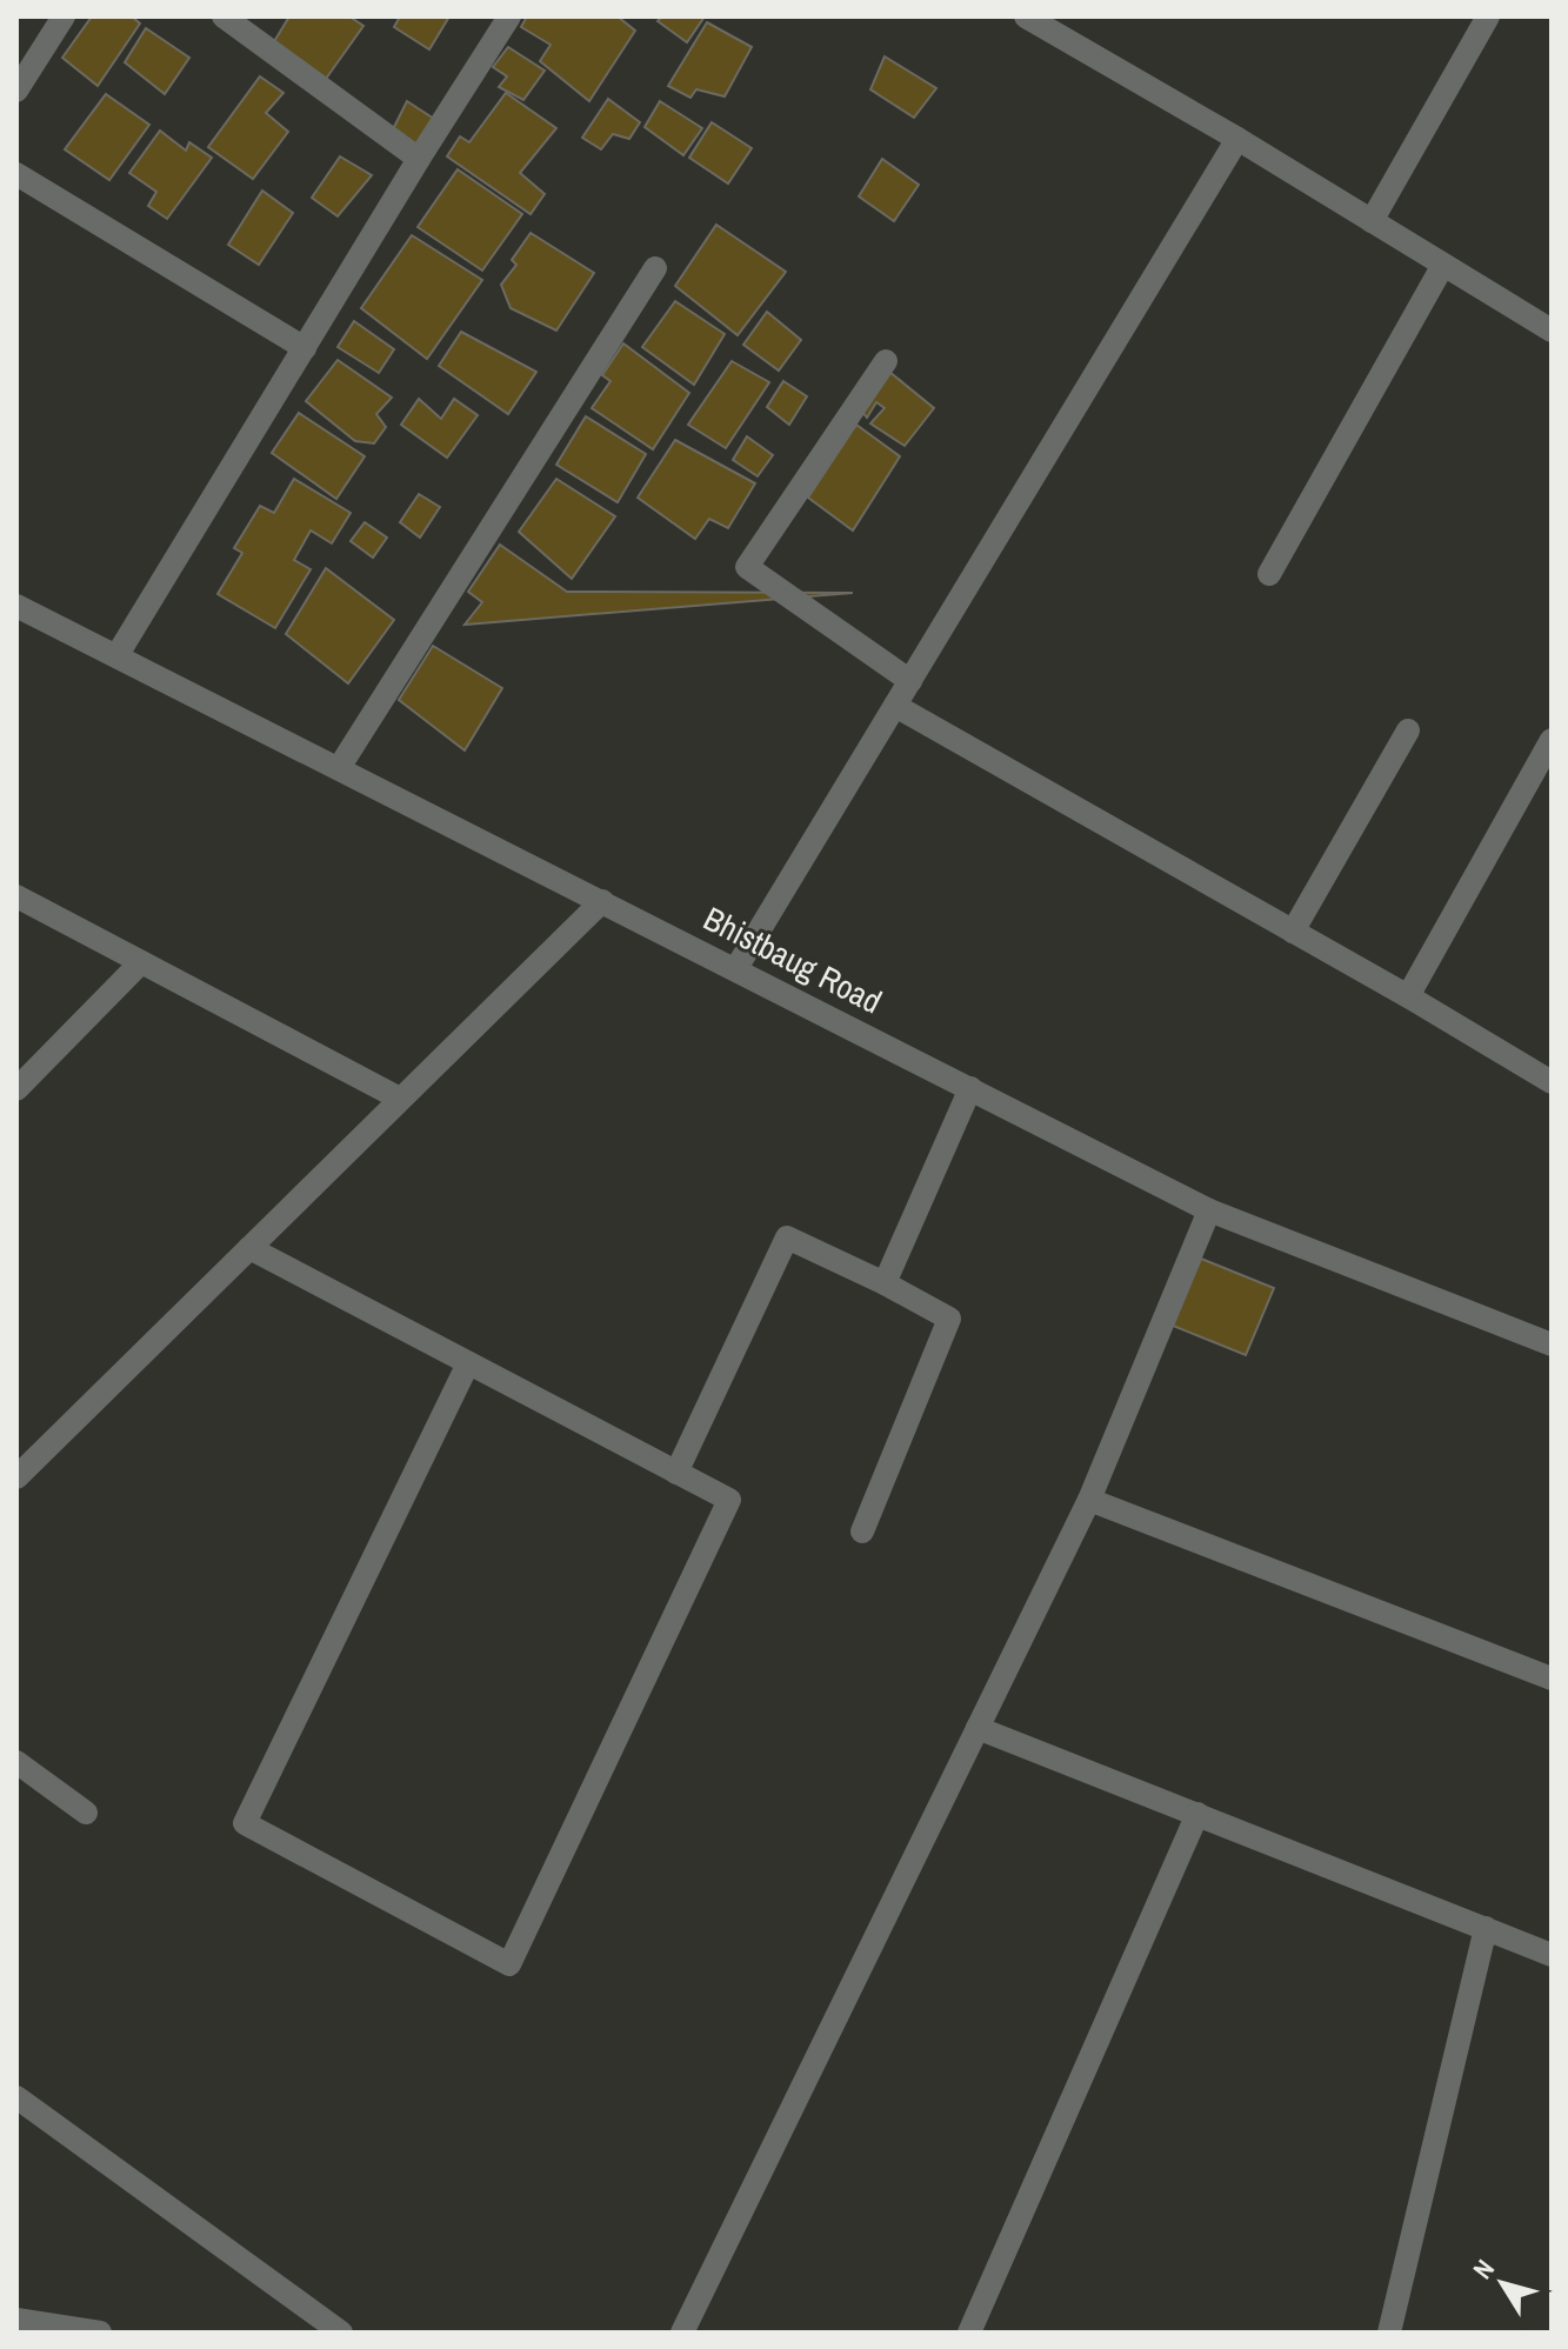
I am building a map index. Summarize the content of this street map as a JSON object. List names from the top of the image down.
{
  "streets": {
    "street": ["Bhistbaug Road"]
  },
  "north": "top left"
}
